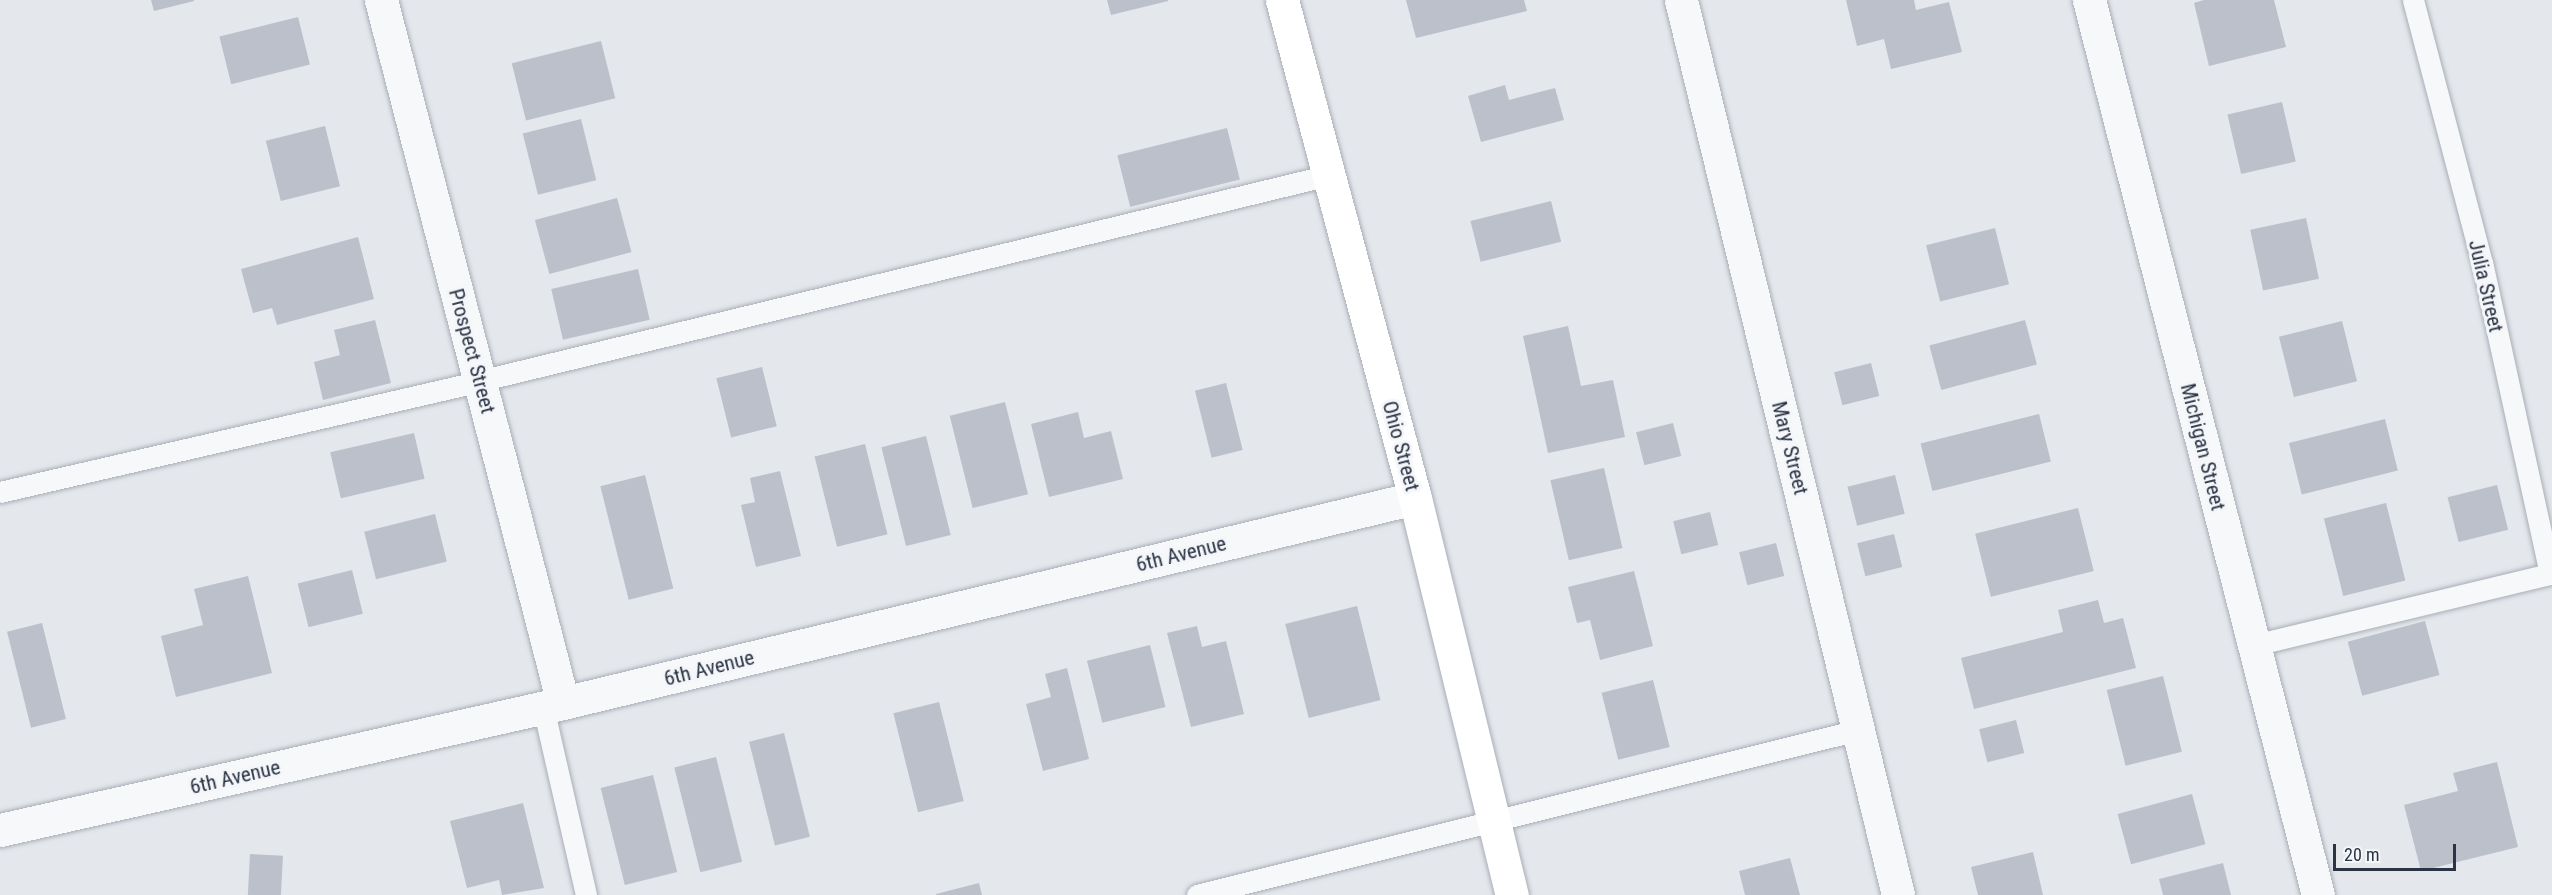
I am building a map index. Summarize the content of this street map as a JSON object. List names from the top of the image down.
{
  "streets": {
    "street": [
      "Prospect Street",
      "Ohio Street",
      "Michigan Street",
      "Mary Street",
      "6th Avenue"
    ],
    "lane": ["Julia Street"]
  },
  "crossings": [
    ["Julia Street", "Michigan Street"],
    ["Prospect Street", "6th Avenue"],
    ["Ohio Street", "6th Avenue"]
  ],
  "scale_bar": "20 m"
}
